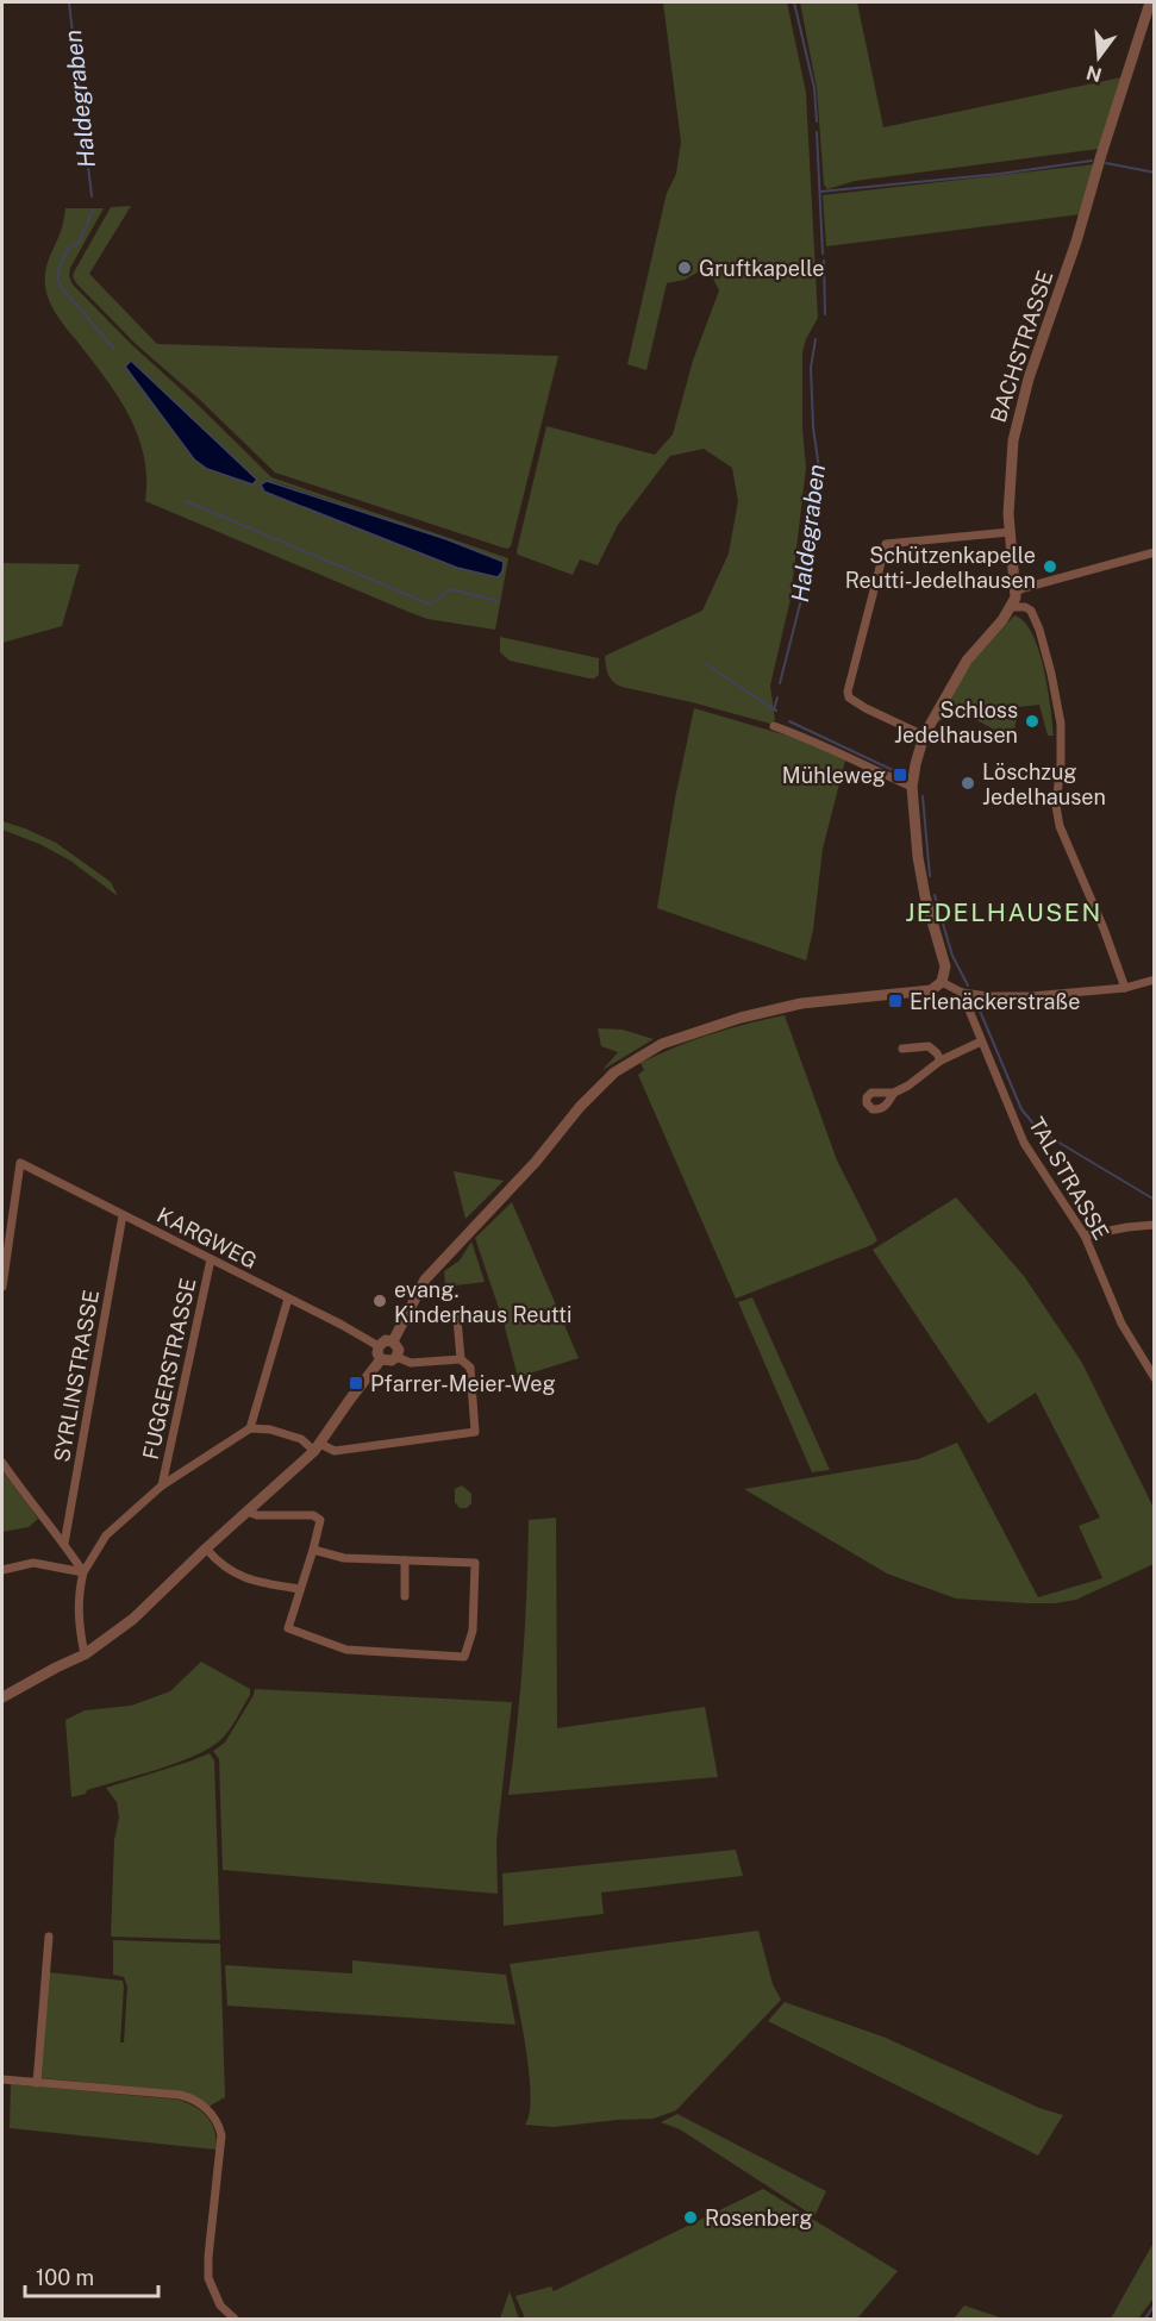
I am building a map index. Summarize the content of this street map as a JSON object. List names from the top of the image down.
{
  "streets": {
    "street": [
      "BACHSTRASSE",
      "TALSTRASSE",
      "KARGWEG",
      "FUGGERSTRASSE",
      "SYRLINSTRASSE"
    ]
  },
  "crossings": [
    ["KARGWEG", "FUGGERSTRASSE"],
    ["KARGWEG", "SYRLINSTRASSE"]
  ],
  "districts": ["JEDELHAUSEN"],
  "water": ["Haldegraben"],
  "places": {
    "other": [
      "Gruftkapelle",
      "Schützenkapelle Reutti-Jedelhausen",
      "Schloss Jedelhausen",
      "Löschzug Jedelhausen",
      "evang. Kinderhaus Reutti",
      "Rosenberg"
    ],
    "transit": ["Mühleweg", "Erlenäckerstraße", "Pfarrer-Meier-Weg"]
  },
  "scale_bar": "100 m",
  "north": "bottom"
}
